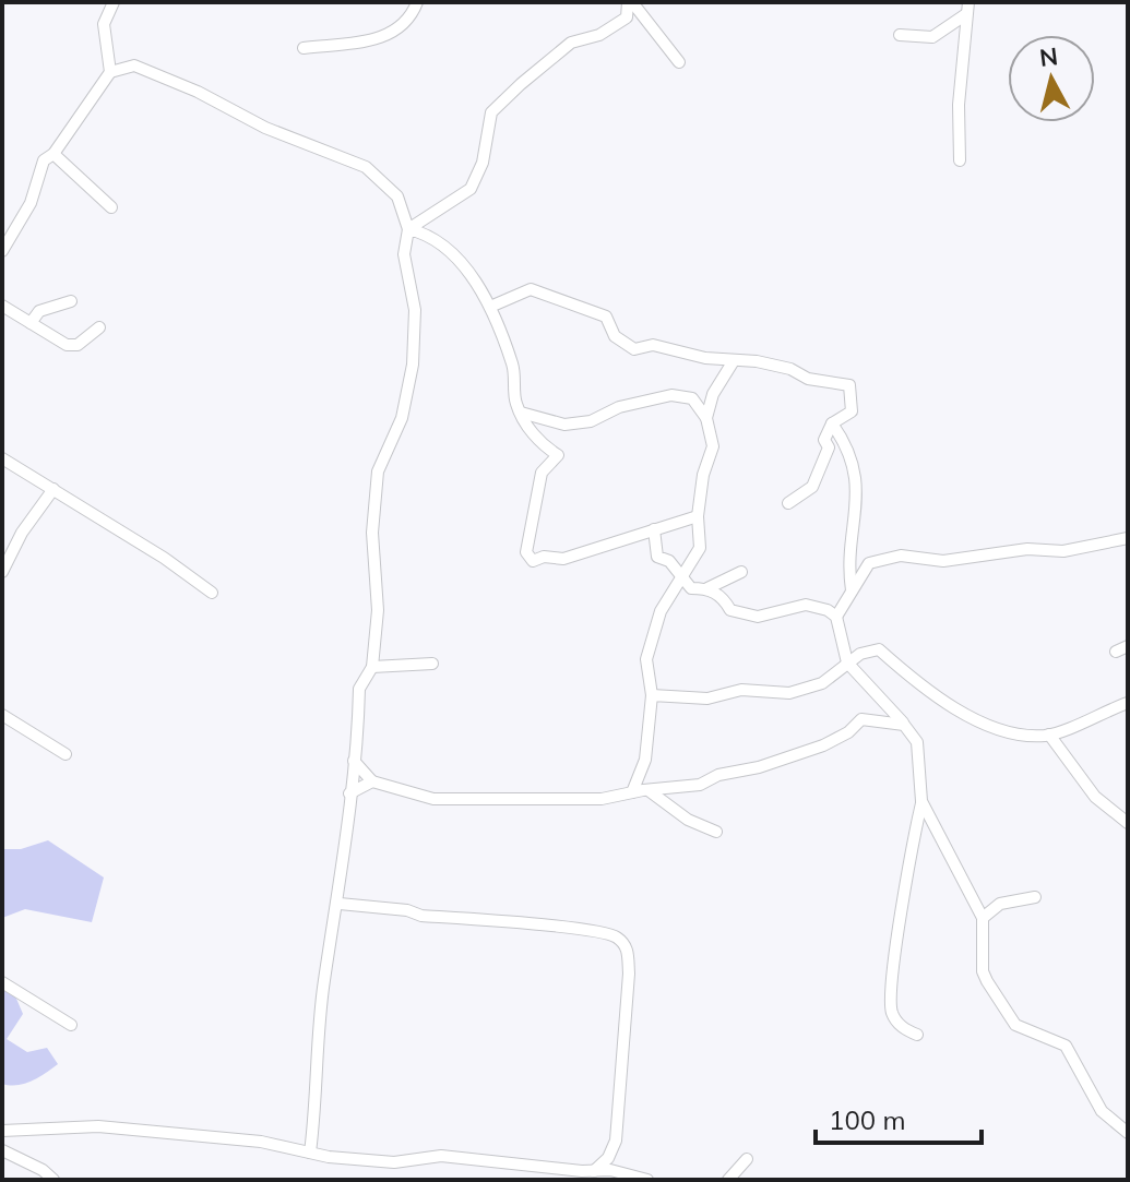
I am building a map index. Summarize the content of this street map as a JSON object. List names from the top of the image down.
{
  "scale_bar": "100 m",
  "north": "top"
}
